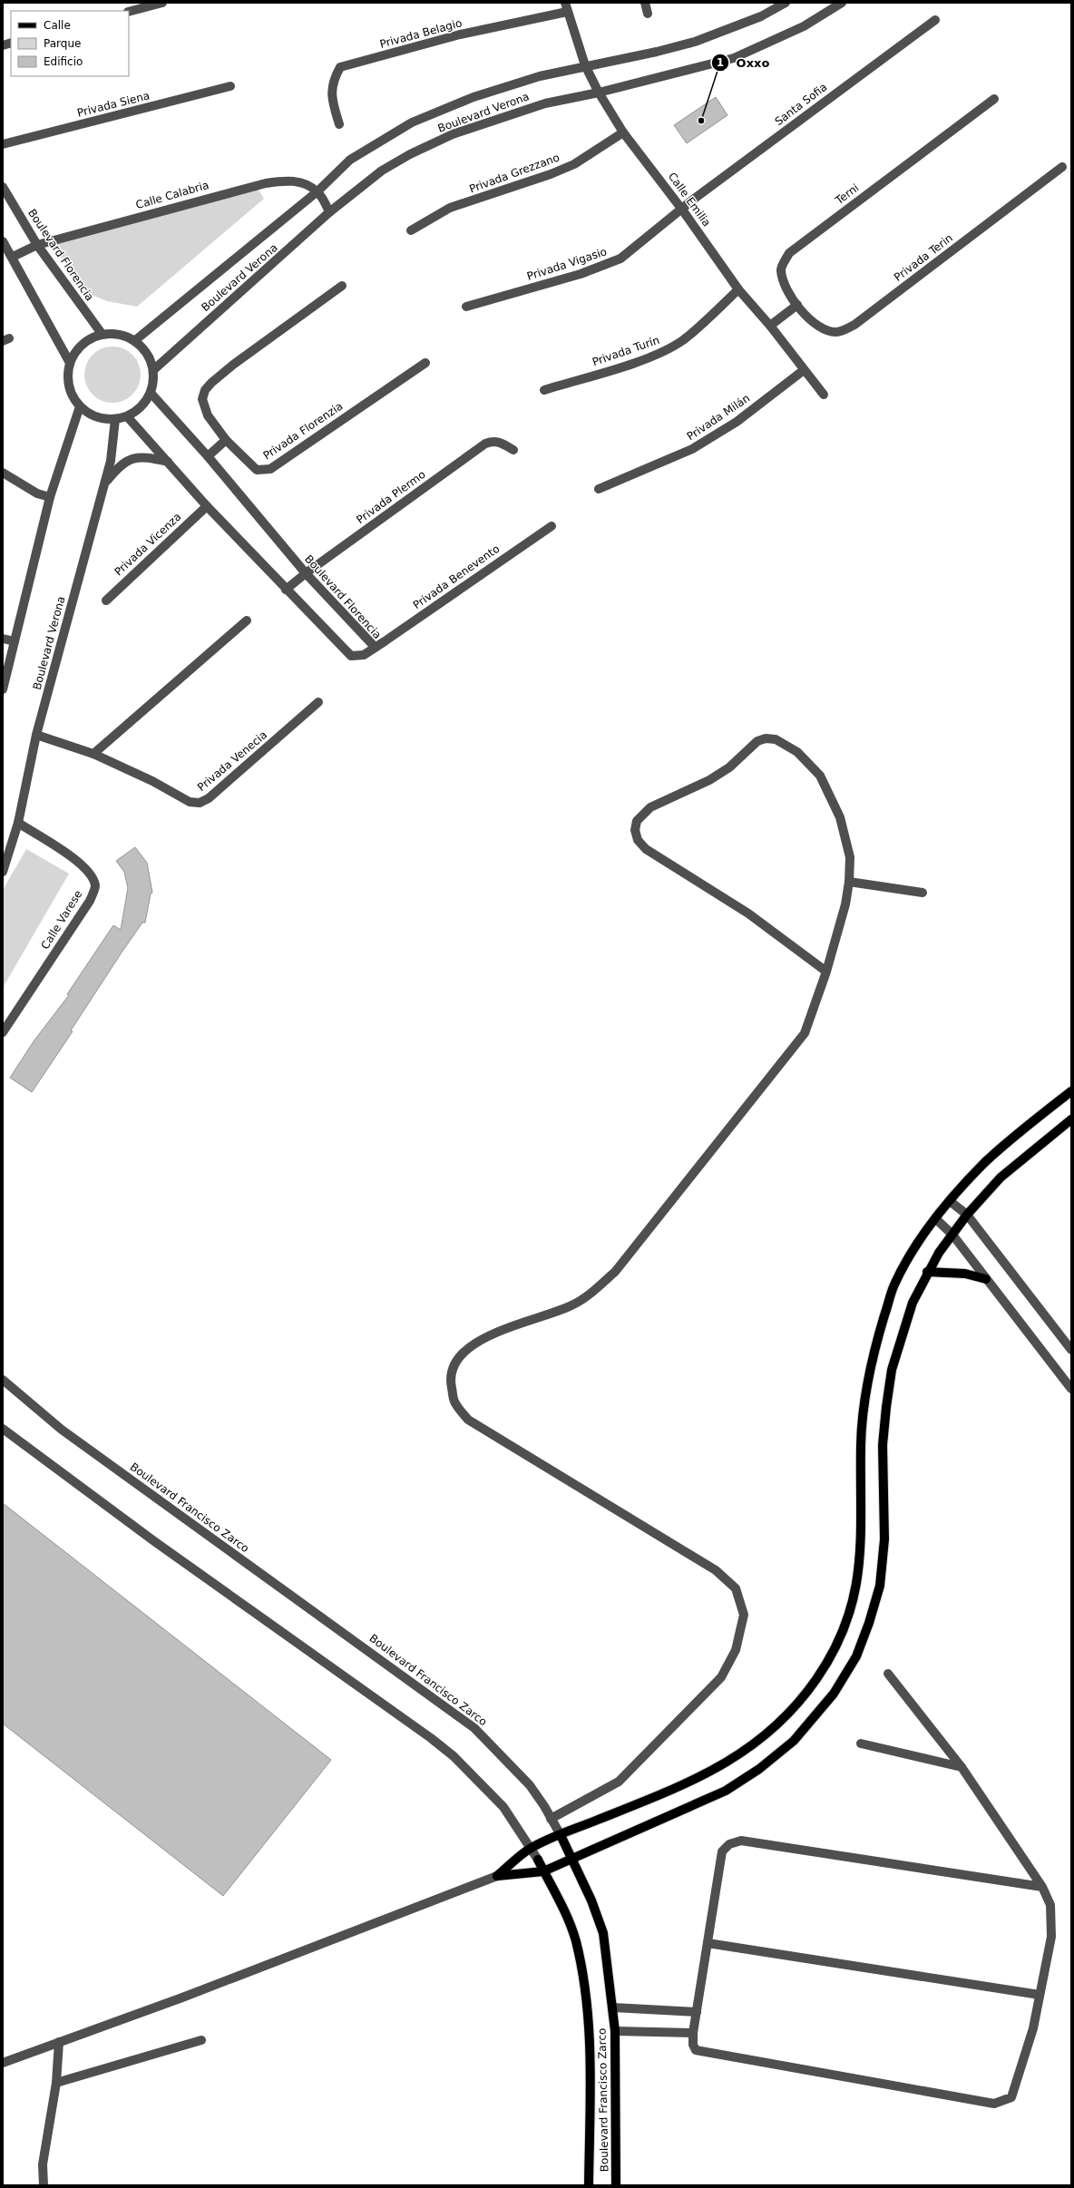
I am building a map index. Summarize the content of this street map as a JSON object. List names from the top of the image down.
{
  "streets": {
    "main road": ["Boulevard Francisco Zarco"],
    "street": [
      "Privada Belagio",
      "Privada Siena",
      "Santa Sofia",
      "Boulevard Verona",
      "Privada Grezzano",
      "Terni",
      "Calle Calabria",
      "Calle Emilia",
      "Boulevard Florencia",
      "Privada Terin",
      "Privada Vigasio",
      "Privada Turín",
      "Privada Milán",
      "Privada Florenzia",
      "Privada Plermo",
      "Privada Vicenza",
      "Privada Benevento",
      "Privada Venecia",
      "Calle Varese"
    ]
  },
  "crossings": [
    ["Privada Belagio", "Calle Emilia"],
    ["Santa Sofia", "Calle Emilia"],
    ["Santa Sofia", "Privada Vigasio"],
    ["Boulevard Verona", "Calle Calabria"],
    ["Boulevard Verona", "Calle Emilia"],
    ["Boulevard Verona", "Boulevard Florencia"],
    ["Boulevard Verona", "Privada Venecia"],
    ["Boulevard Verona", "Calle Varese"],
    ["Privada Grezzano", "Calle Emilia"],
    ["Terni", "Privada Terin"],
    ["Calle Calabria", "Boulevard Florencia"],
    ["Calle Emilia", "Privada Vigasio"],
    ["Calle Emilia", "Privada Turín"],
    ["Calle Emilia", "Privada Milán"],
    ["Boulevard Florencia", "Privada Plermo"],
    ["Boulevard Florencia", "Privada Vicenza"],
    ["Boulevard Florencia", "Privada Benevento"]
  ],
  "places": ["Oxxo"],
  "legend": ["Calle", "Parque", "Edificio"]
}
